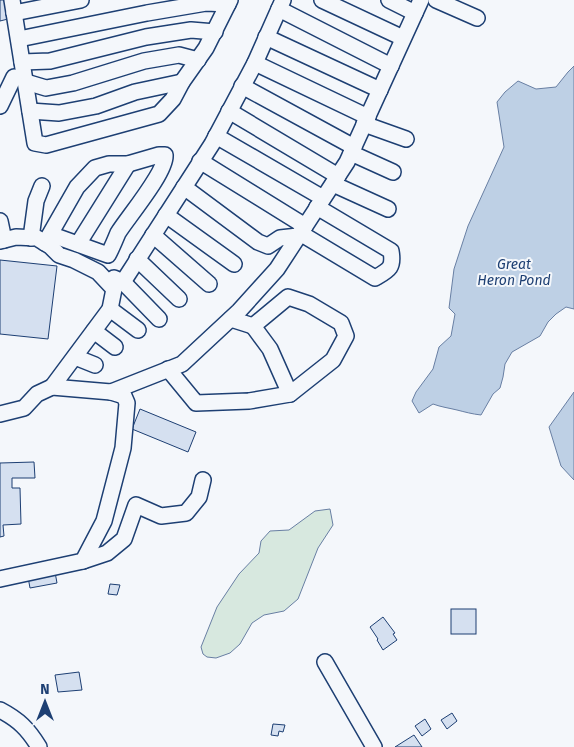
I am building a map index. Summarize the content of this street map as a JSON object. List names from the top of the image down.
{
  "water": ["Great Heron Pond"],
  "north": "top"
}
